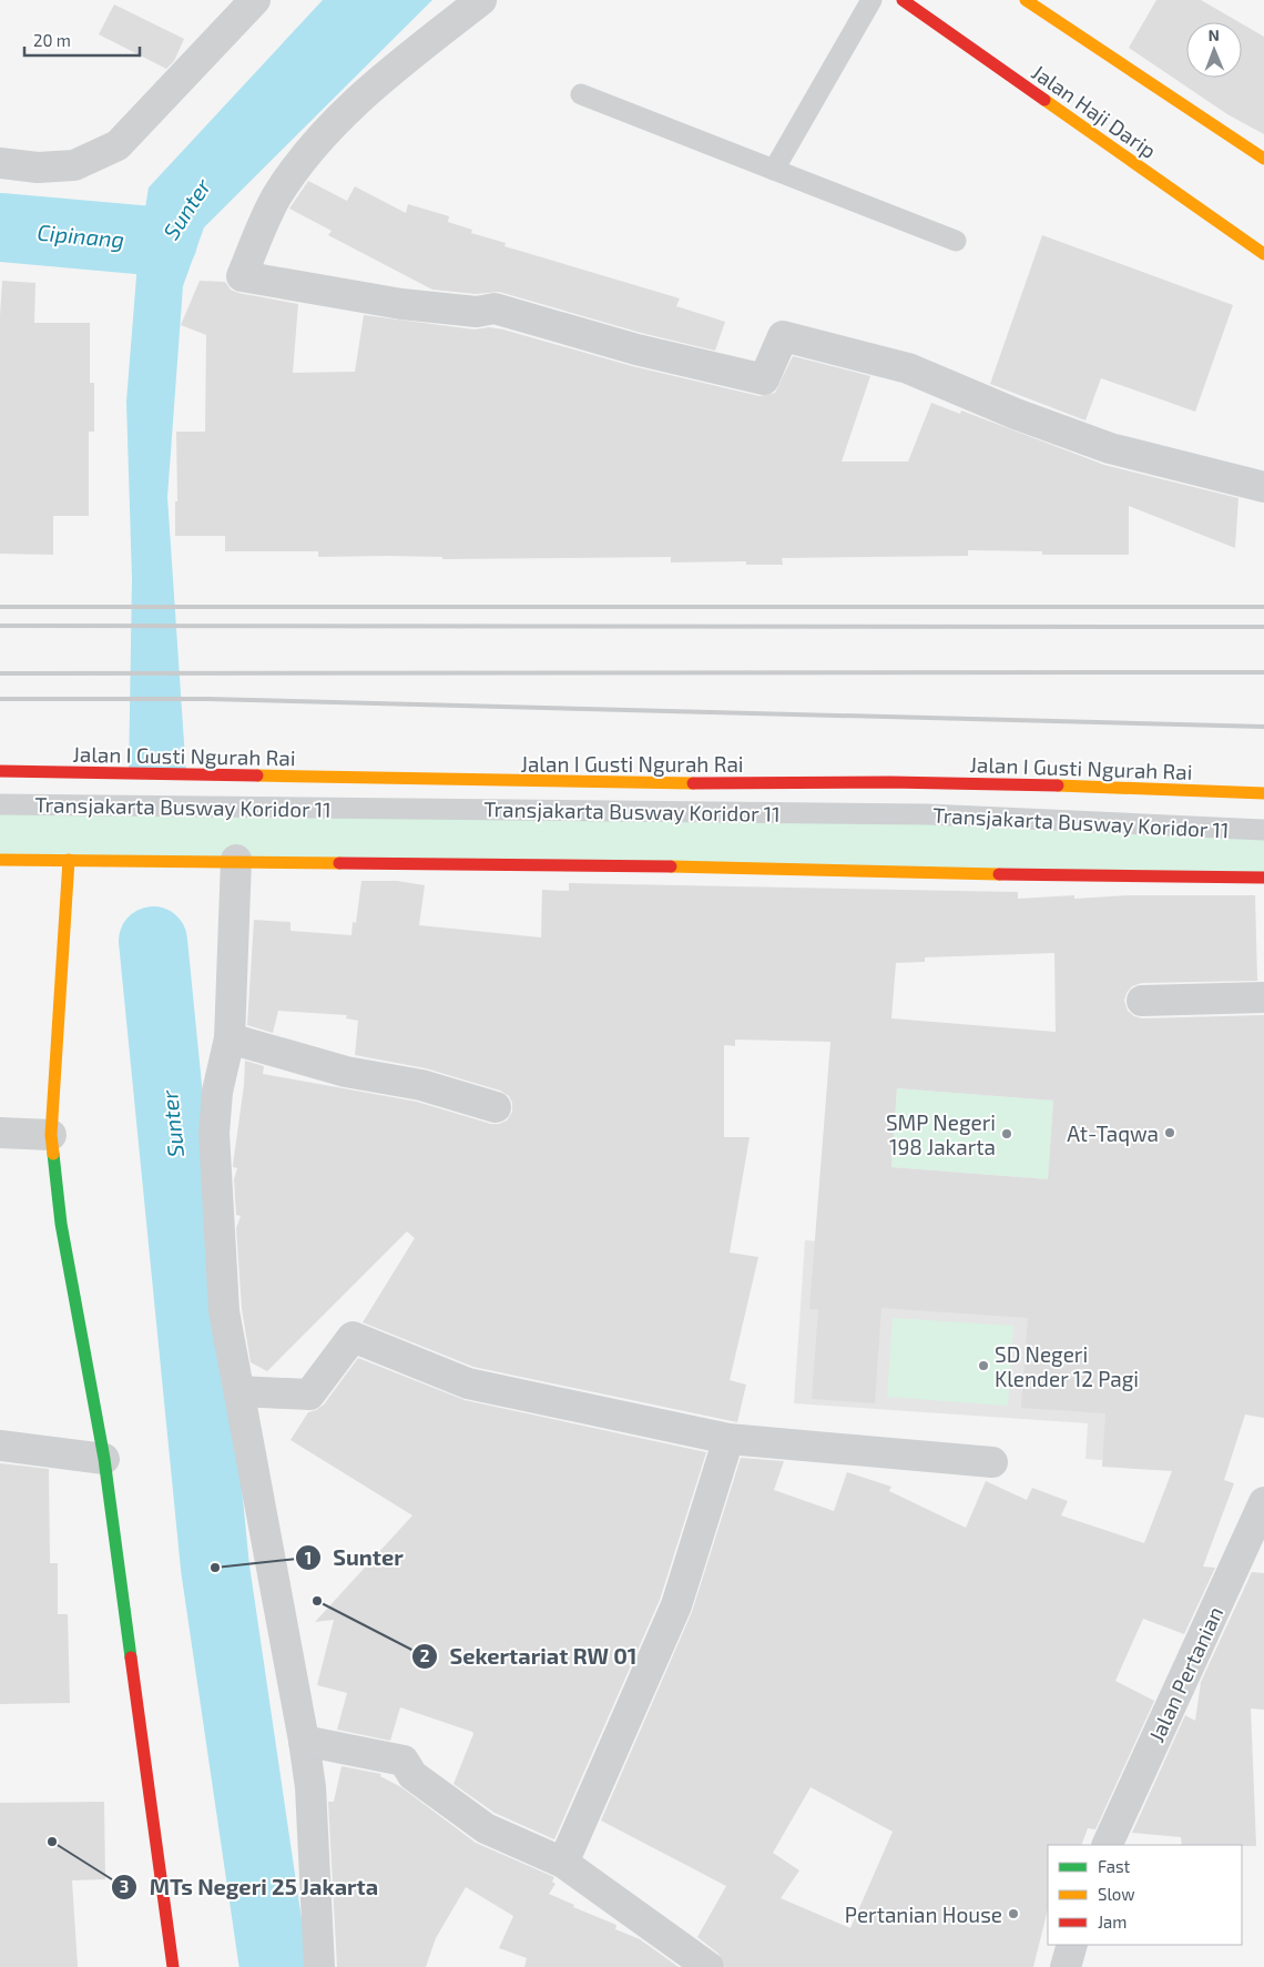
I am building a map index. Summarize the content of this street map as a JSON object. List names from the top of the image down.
{
  "streets": {
    "main road": ["Jalan Haji Darip", "Jalan I Gusti Ngurah Rai"],
    "street": ["Jalan Pertanian"],
    "lane": ["Transjakarta Busway Koridor 11"]
  },
  "water": ["Sunter", "Cipinang"],
  "places": [
    "At-Taqwa",
    "SMP Negeri 198 Jakarta",
    "SD Negeri Klender 12 Pagi",
    "Sunter",
    "Sekertariat RW 01",
    "MTs Negeri 25 Jakarta",
    "Pertanian House"
  ],
  "legend": ["Fast", "Slow", "Jam"],
  "scale_bar": "20 m",
  "north": "top"
}
